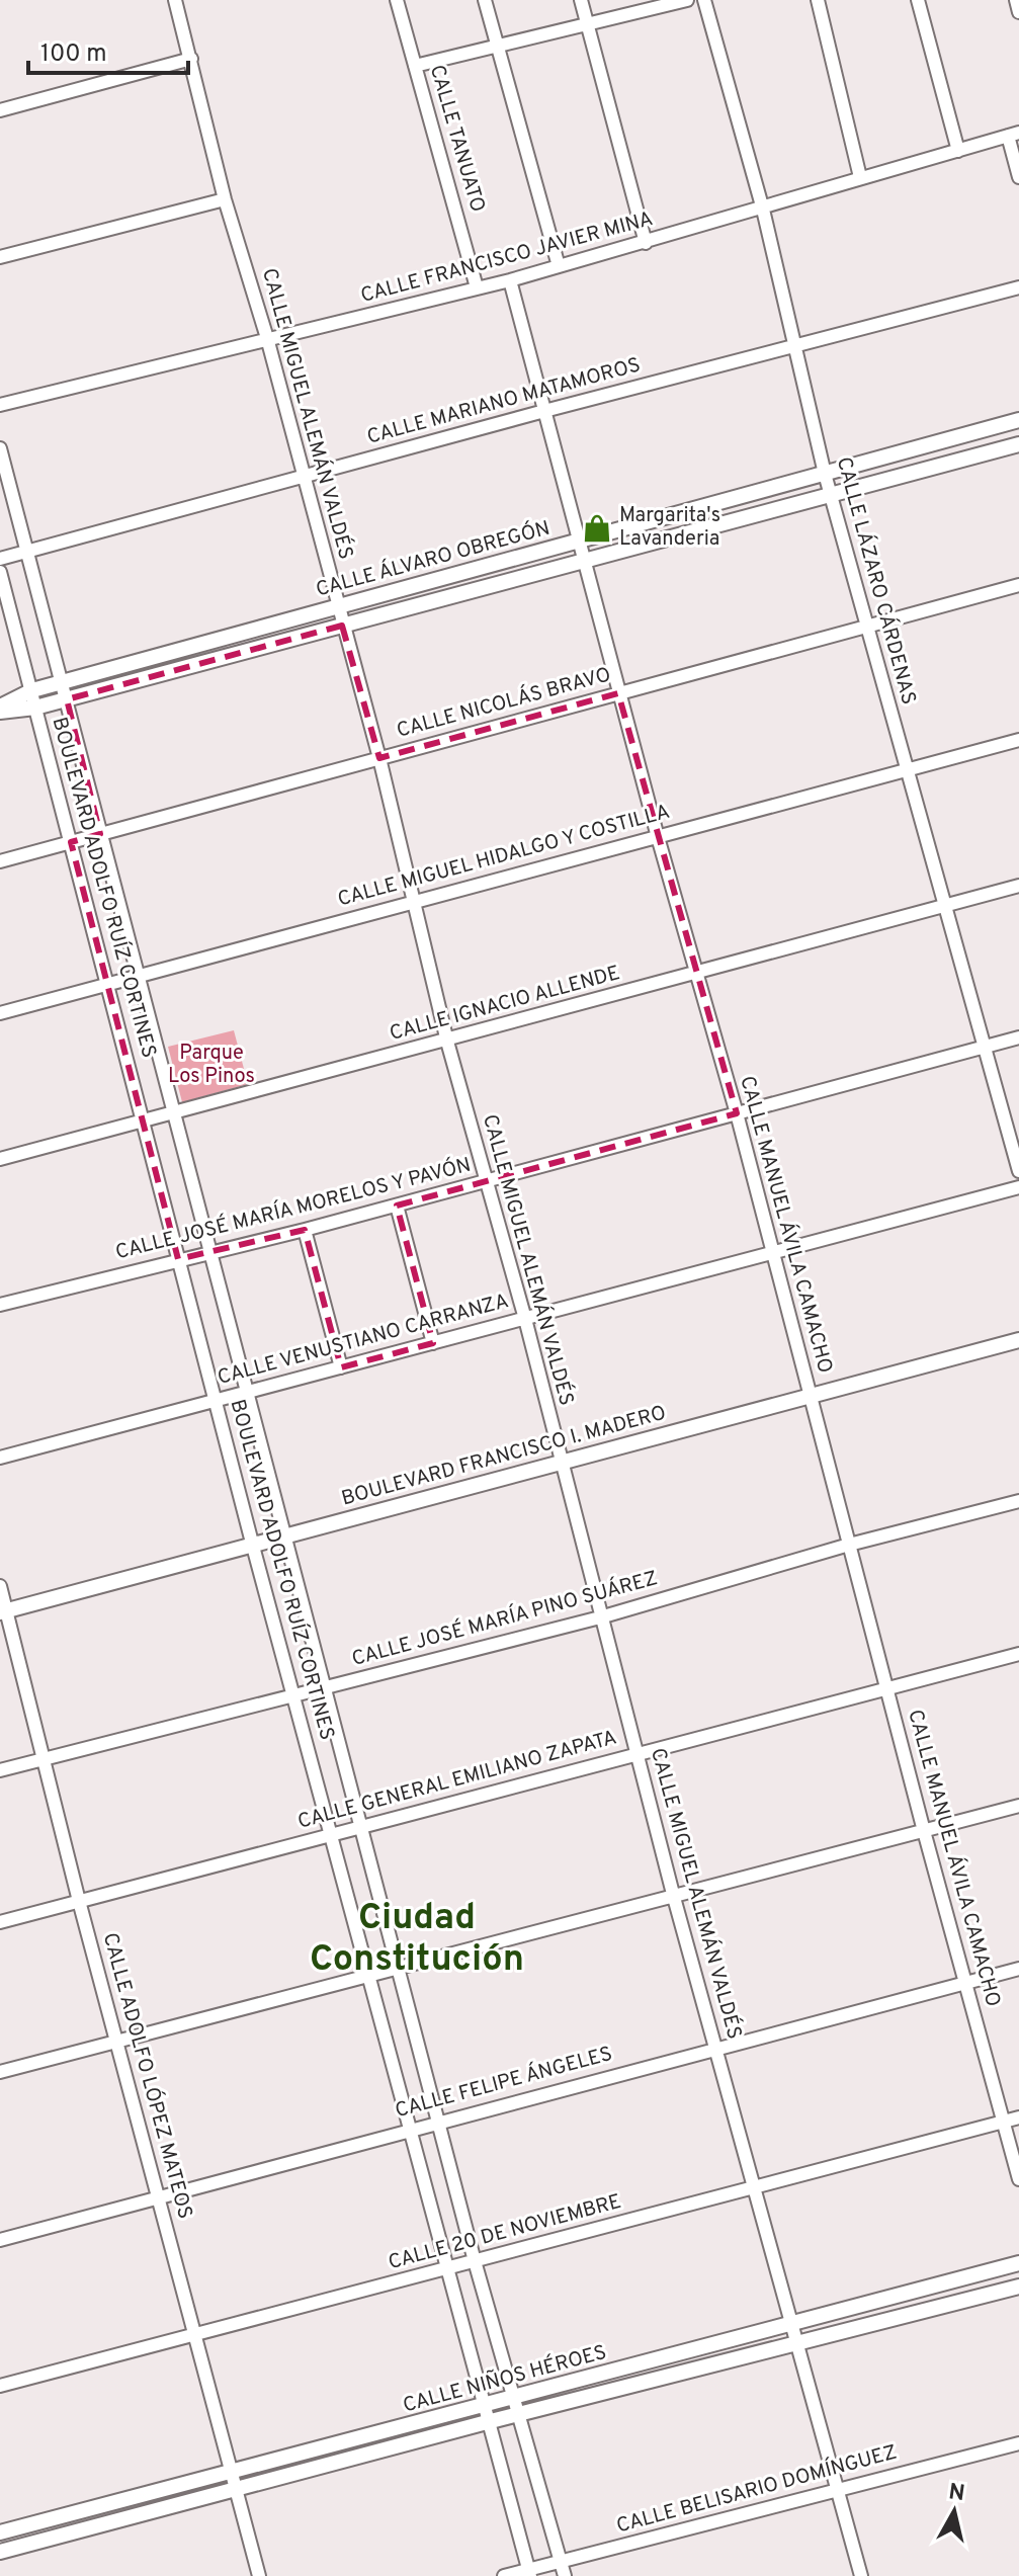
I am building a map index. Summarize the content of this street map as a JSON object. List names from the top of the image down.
{
  "streets": {
    "street": [
      "CALLE TANUATO",
      "CALLE FRANCISCO JAVIER MINA",
      "CALLE MARIANO MATAMOROS",
      "CALLE MIGUEL ALEMÁN VALDÉS",
      "CALLE ÁLVARO OBREGÓN",
      "CALLE LÁZARO CÁRDENAS",
      "CALLE NICOLÁS BRAVO",
      "CALLE MIGUEL HIDALGO Y COSTILLA",
      "BOULEVARD ADOLFO RUÍZ CORTINES",
      "CALLE IGNACIO ALLENDE",
      "CALLE JOSÉ MARÍA MORELOS Y PAVÓN",
      "CALLE MANUEL ÁVILA CAMACHO",
      "CALLE VENUSTIANO CARRANZA",
      "BOULEVARD FRANCISCO I. MADERO",
      "CALLE JOSÉ MARÍA PINO SUÁREZ",
      "CALLE GENERAL EMILIANO ZAPATA",
      "CALLE ADOLFO LÓPEZ MATEOS",
      "CALLE FELIPE ÁNGELES",
      "CALLE 20 DE NOVIEMBRE",
      "CALLE NIÑOS HÉROES",
      "CALLE BELISARIO DOMÍNGUEZ"
    ]
  },
  "crossings": [
    ["CALLE TANUATO", "CALLE FRANCISCO JAVIER MINA"],
    ["CALLE FRANCISCO JAVIER MINA", "CALLE MIGUEL ALEMÁN VALDÉS"],
    ["CALLE FRANCISCO JAVIER MINA", "CALLE LÁZARO CÁRDENAS"],
    ["CALLE FRANCISCO JAVIER MINA", "CALLE MANUEL ÁVILA CAMACHO"],
    ["CALLE MARIANO MATAMOROS", "CALLE MIGUEL ALEMÁN VALDÉS"],
    ["CALLE MARIANO MATAMOROS", "CALLE LÁZARO CÁRDENAS"],
    ["CALLE MARIANO MATAMOROS", "BOULEVARD ADOLFO RUÍZ CORTINES"],
    ["CALLE MARIANO MATAMOROS", "CALLE MANUEL ÁVILA CAMACHO"],
    ["CALLE MIGUEL ALEMÁN VALDÉS", "CALLE ÁLVARO OBREGÓN"],
    ["CALLE MIGUEL ALEMÁN VALDÉS", "CALLE NICOLÁS BRAVO"],
    ["CALLE MIGUEL ALEMÁN VALDÉS", "CALLE MIGUEL HIDALGO Y COSTILLA"],
    ["CALLE MIGUEL ALEMÁN VALDÉS", "CALLE IGNACIO ALLENDE"],
    ["CALLE MIGUEL ALEMÁN VALDÉS", "CALLE JOSÉ MARÍA MORELOS Y PAVÓN"],
    ["CALLE MIGUEL ALEMÁN VALDÉS", "CALLE VENUSTIANO CARRANZA"],
    ["CALLE MIGUEL ALEMÁN VALDÉS", "BOULEVARD FRANCISCO I. MADERO"],
    ["CALLE MIGUEL ALEMÁN VALDÉS", "CALLE JOSÉ MARÍA PINO SUÁREZ"],
    ["CALLE MIGUEL ALEMÁN VALDÉS", "CALLE GENERAL EMILIANO ZAPATA"],
    ["CALLE MIGUEL ALEMÁN VALDÉS", "CALLE FELIPE ÁNGELES"],
    ["CALLE MIGUEL ALEMÁN VALDÉS", "CALLE 20 DE NOVIEMBRE"],
    ["CALLE MIGUEL ALEMÁN VALDÉS", "CALLE NIÑOS HÉROES"],
    ["CALLE MIGUEL ALEMÁN VALDÉS", "CALLE BELISARIO DOMÍNGUEZ"],
    ["CALLE ÁLVARO OBREGÓN", "CALLE LÁZARO CÁRDENAS"],
    ["CALLE ÁLVARO OBREGÓN", "BOULEVARD ADOLFO RUÍZ CORTINES"],
    ["CALLE ÁLVARO OBREGÓN", "CALLE MANUEL ÁVILA CAMACHO"],
    ["CALLE LÁZARO CÁRDENAS", "CALLE NICOLÁS BRAVO"],
    ["CALLE LÁZARO CÁRDENAS", "CALLE MIGUEL HIDALGO Y COSTILLA"],
    ["CALLE LÁZARO CÁRDENAS", "CALLE IGNACIO ALLENDE"],
    ["CALLE LÁZARO CÁRDENAS", "CALLE JOSÉ MARÍA MORELOS Y PAVÓN"],
    ["CALLE NICOLÁS BRAVO", "BOULEVARD ADOLFO RUÍZ CORTINES"],
    ["CALLE NICOLÁS BRAVO", "CALLE MANUEL ÁVILA CAMACHO"],
    ["CALLE MIGUEL HIDALGO Y COSTILLA", "BOULEVARD ADOLFO RUÍZ CORTINES"],
    ["CALLE MIGUEL HIDALGO Y COSTILLA", "CALLE MANUEL ÁVILA CAMACHO"],
    ["BOULEVARD ADOLFO RUÍZ CORTINES", "CALLE IGNACIO ALLENDE"],
    ["BOULEVARD ADOLFO RUÍZ CORTINES", "CALLE JOSÉ MARÍA MORELOS Y PAVÓN"],
    ["BOULEVARD ADOLFO RUÍZ CORTINES", "CALLE VENUSTIANO CARRANZA"],
    ["BOULEVARD ADOLFO RUÍZ CORTINES", "BOULEVARD FRANCISCO I. MADERO"],
    ["BOULEVARD ADOLFO RUÍZ CORTINES", "CALLE JOSÉ MARÍA PINO SUÁREZ"],
    ["BOULEVARD ADOLFO RUÍZ CORTINES", "CALLE GENERAL EMILIANO ZAPATA"],
    ["BOULEVARD ADOLFO RUÍZ CORTINES", "CALLE FELIPE ÁNGELES"],
    ["BOULEVARD ADOLFO RUÍZ CORTINES", "CALLE 20 DE NOVIEMBRE"],
    ["BOULEVARD ADOLFO RUÍZ CORTINES", "CALLE NIÑOS HÉROES"],
    ["BOULEVARD ADOLFO RUÍZ CORTINES", "CALLE BELISARIO DOMÍNGUEZ"],
    ["CALLE IGNACIO ALLENDE", "CALLE MANUEL ÁVILA CAMACHO"],
    ["CALLE JOSÉ MARÍA MORELOS Y PAVÓN", "CALLE MANUEL ÁVILA CAMACHO"],
    ["CALLE MANUEL ÁVILA CAMACHO", "CALLE VENUSTIANO CARRANZA"],
    ["CALLE MANUEL ÁVILA CAMACHO", "BOULEVARD FRANCISCO I. MADERO"],
    ["CALLE MANUEL ÁVILA CAMACHO", "CALLE JOSÉ MARÍA PINO SUÁREZ"],
    ["CALLE MANUEL ÁVILA CAMACHO", "CALLE GENERAL EMILIANO ZAPATA"],
    ["CALLE MANUEL ÁVILA CAMACHO", "CALLE FELIPE ÁNGELES"],
    ["CALLE MANUEL ÁVILA CAMACHO", "CALLE 20 DE NOVIEMBRE"],
    ["BOULEVARD FRANCISCO I. MADERO", "CALLE ADOLFO LÓPEZ MATEOS"],
    ["CALLE JOSÉ MARÍA PINO SUÁREZ", "CALLE ADOLFO LÓPEZ MATEOS"],
    ["CALLE GENERAL EMILIANO ZAPATA", "CALLE ADOLFO LÓPEZ MATEOS"],
    ["CALLE ADOLFO LÓPEZ MATEOS", "CALLE FELIPE ÁNGELES"],
    ["CALLE ADOLFO LÓPEZ MATEOS", "CALLE 20 DE NOVIEMBRE"],
    ["CALLE ADOLFO LÓPEZ MATEOS", "CALLE NIÑOS HÉROES"]
  ],
  "districts": ["Ciudad Constitución"],
  "parks": ["Parque Los Pinos"],
  "places": {
    "shop": ["Margarita's Lavanderia"]
  },
  "scale_bar": "100 m",
  "north": "top"
}
